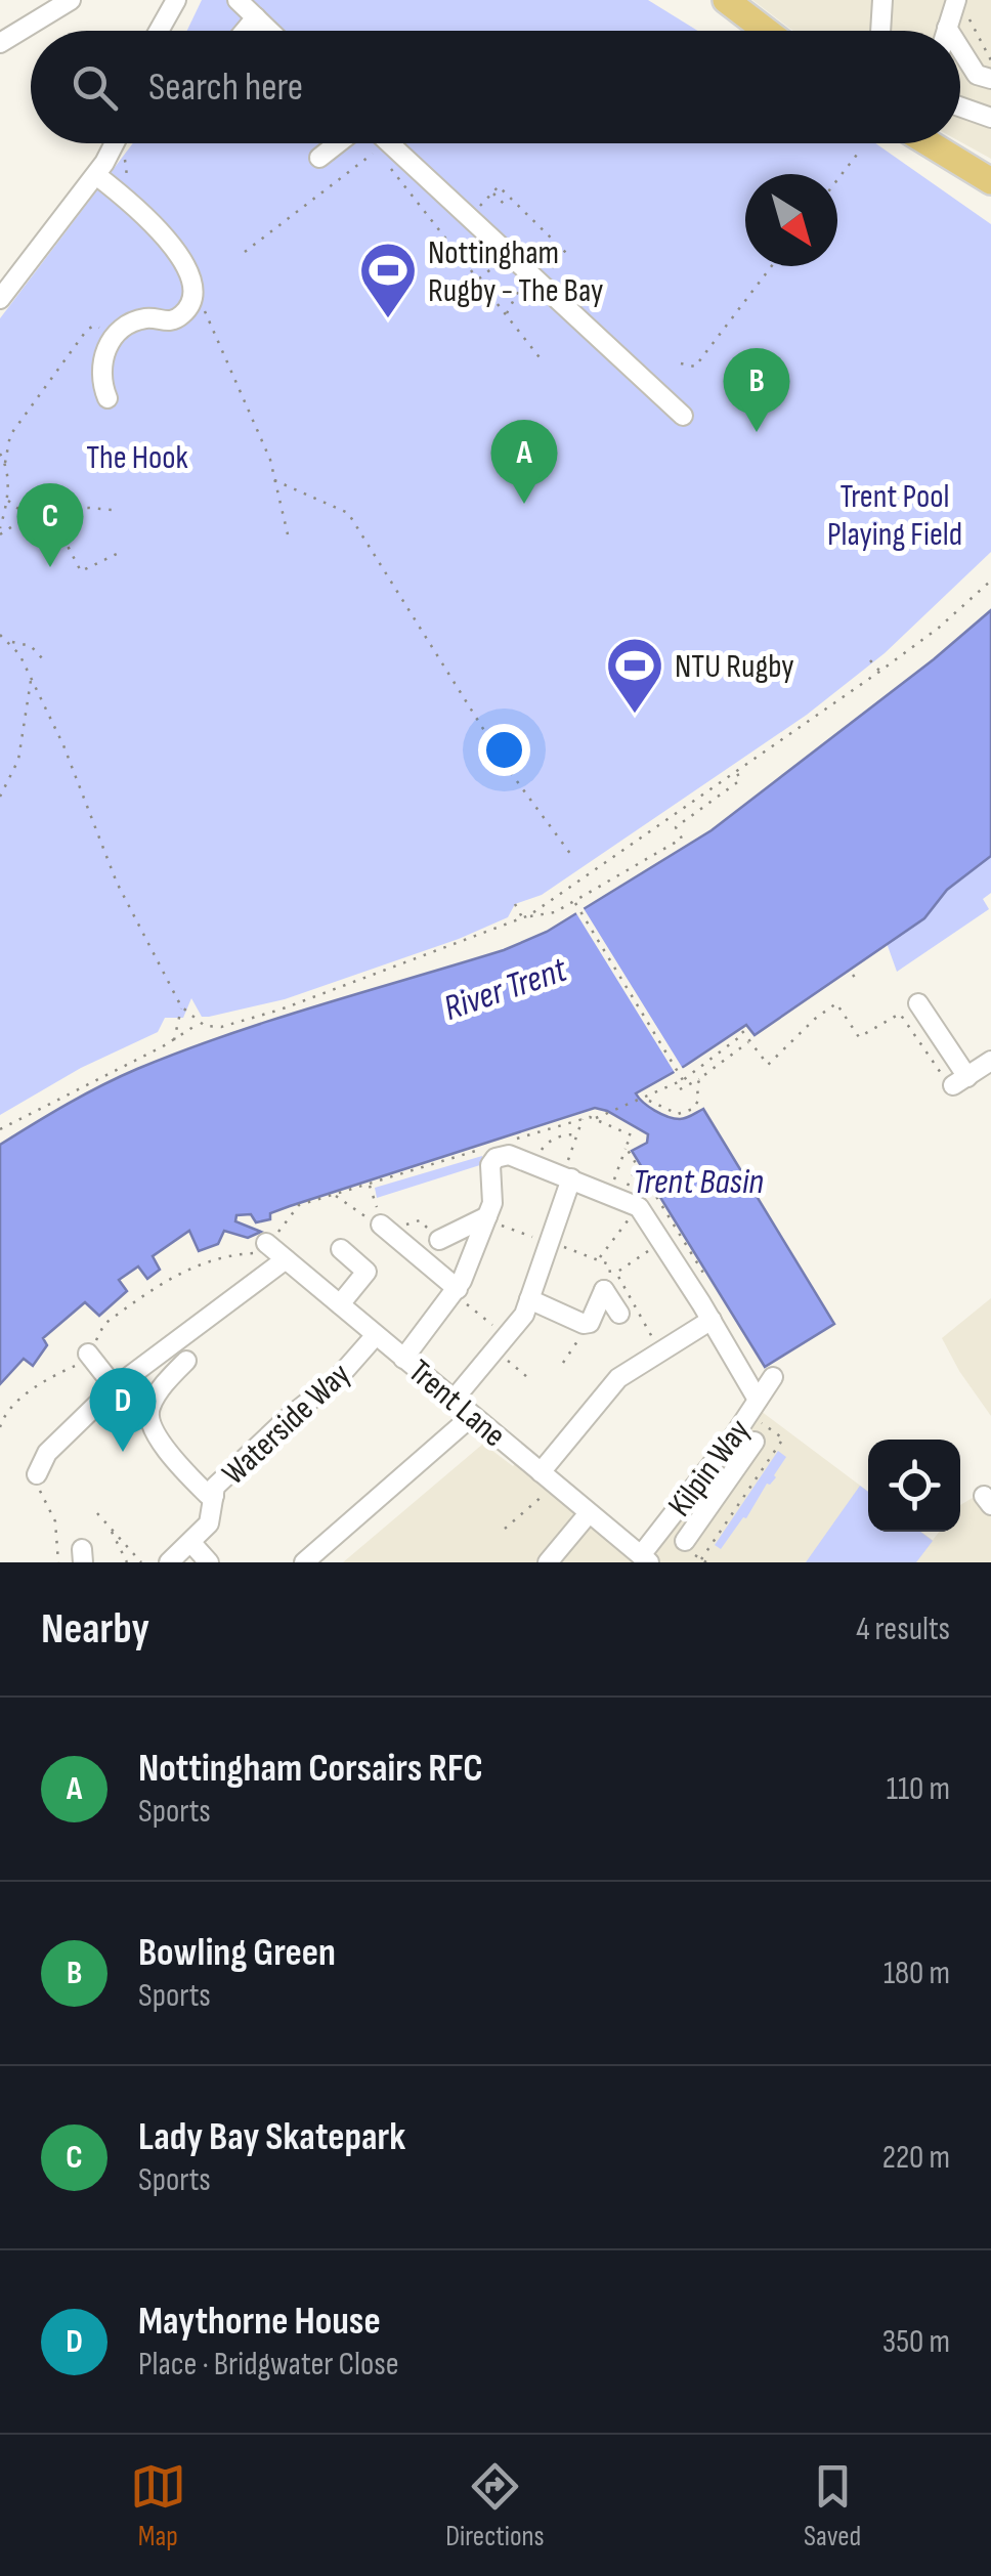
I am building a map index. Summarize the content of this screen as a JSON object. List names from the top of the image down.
{
  "streets": {
    "street": ["Trent Lane", "Waterside Way", "Kilpin Way"]
  },
  "crossings": [
    ["Trent Lane", "Waterside Way"],
    ["Trent Lane", "Kilpin Way"]
  ],
  "water": ["River Trent", "Trent Basin"],
  "parks": ["The Hook", "Trent Pool Playing Field"],
  "places": {
    "sports": ["Nottingham Rugby - The Bay", "NTU Rugby"]
  },
  "north": "bottom right",
  "page": {
    "search": "Search here",
    "pins": [
      "B",
      "A",
      "C",
      "D"
    ],
    "heading": ["Nearby", "4 results"],
    "list": [
      {
        "mark": "A",
        "name": "Nottingham Corsairs RFC",
        "note": "Sports",
        "value": "110 m"
      },
      {
        "mark": "B",
        "name": "Bowling Green",
        "note": "Sports",
        "value": "180 m"
      },
      {
        "mark": "C",
        "name": "Lady Bay Skatepark",
        "note": "Sports",
        "value": "220 m"
      },
      {
        "mark": "D",
        "name": "Maythorne House",
        "note": "Place · Bridgwater Close",
        "value": "350 m"
      }
    ],
    "nav": ["Map", "Directions", "Saved"]
  }
}
